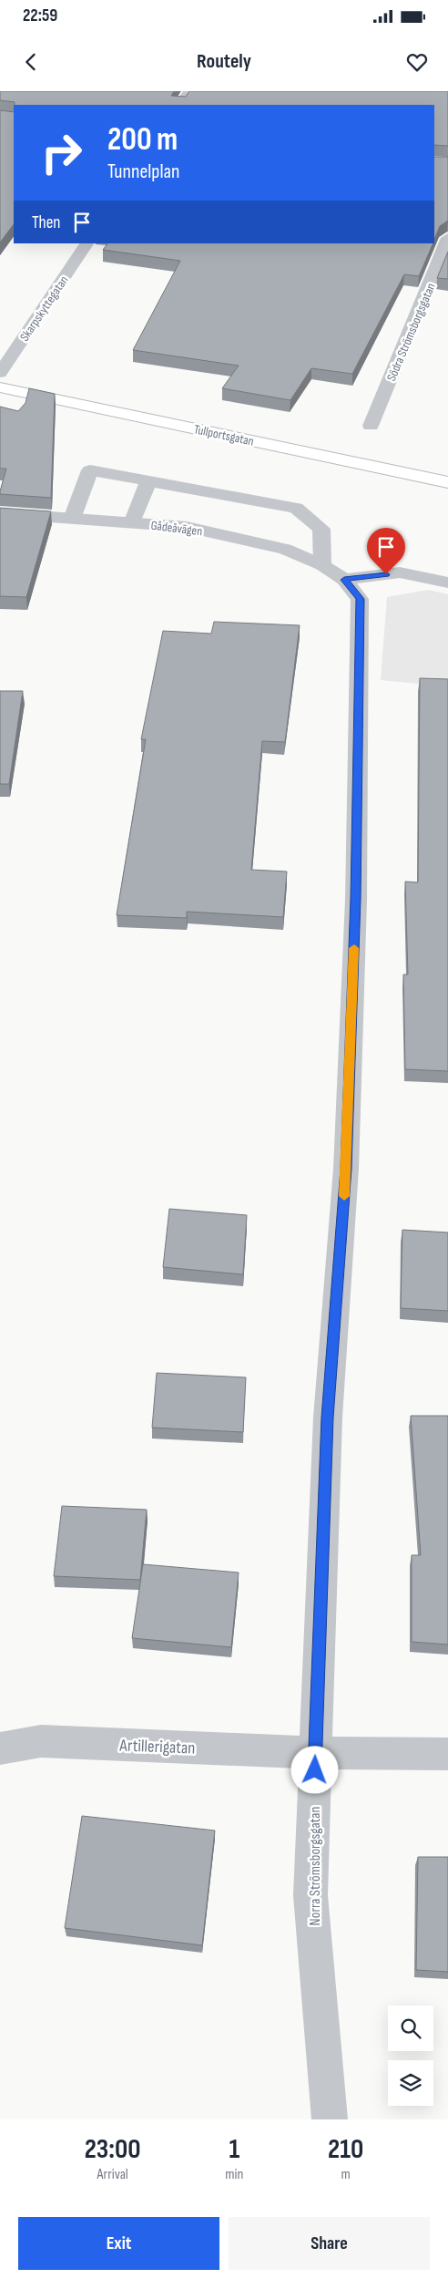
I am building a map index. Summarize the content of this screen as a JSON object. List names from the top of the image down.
{
  "streets": {
    "main road": ["Tullportsgatan"],
    "street": [
      "Skarpskyttegatan",
      "Södra Strömsborgsgatan",
      "Gådeåvägen",
      "Artillerigatan",
      "Norra Strömsborgsgatan"
    ]
  },
  "crossings": [
    ["Gådeåvägen", "Norra Strömsborgsgatan"],
    ["Artillerigatan", "Norra Strömsborgsgatan"]
  ],
  "page": {
    "status": "22:59",
    "header": "Routely",
    "turn": ["200 m", "Tunnelplan"],
    "then": "Then",
    "eta": [
      "23:00",
      "Arrival",
      "1",
      "min",
      "210",
      "m"
    ],
    "buttons": ["Exit", "Share"]
  }
}
